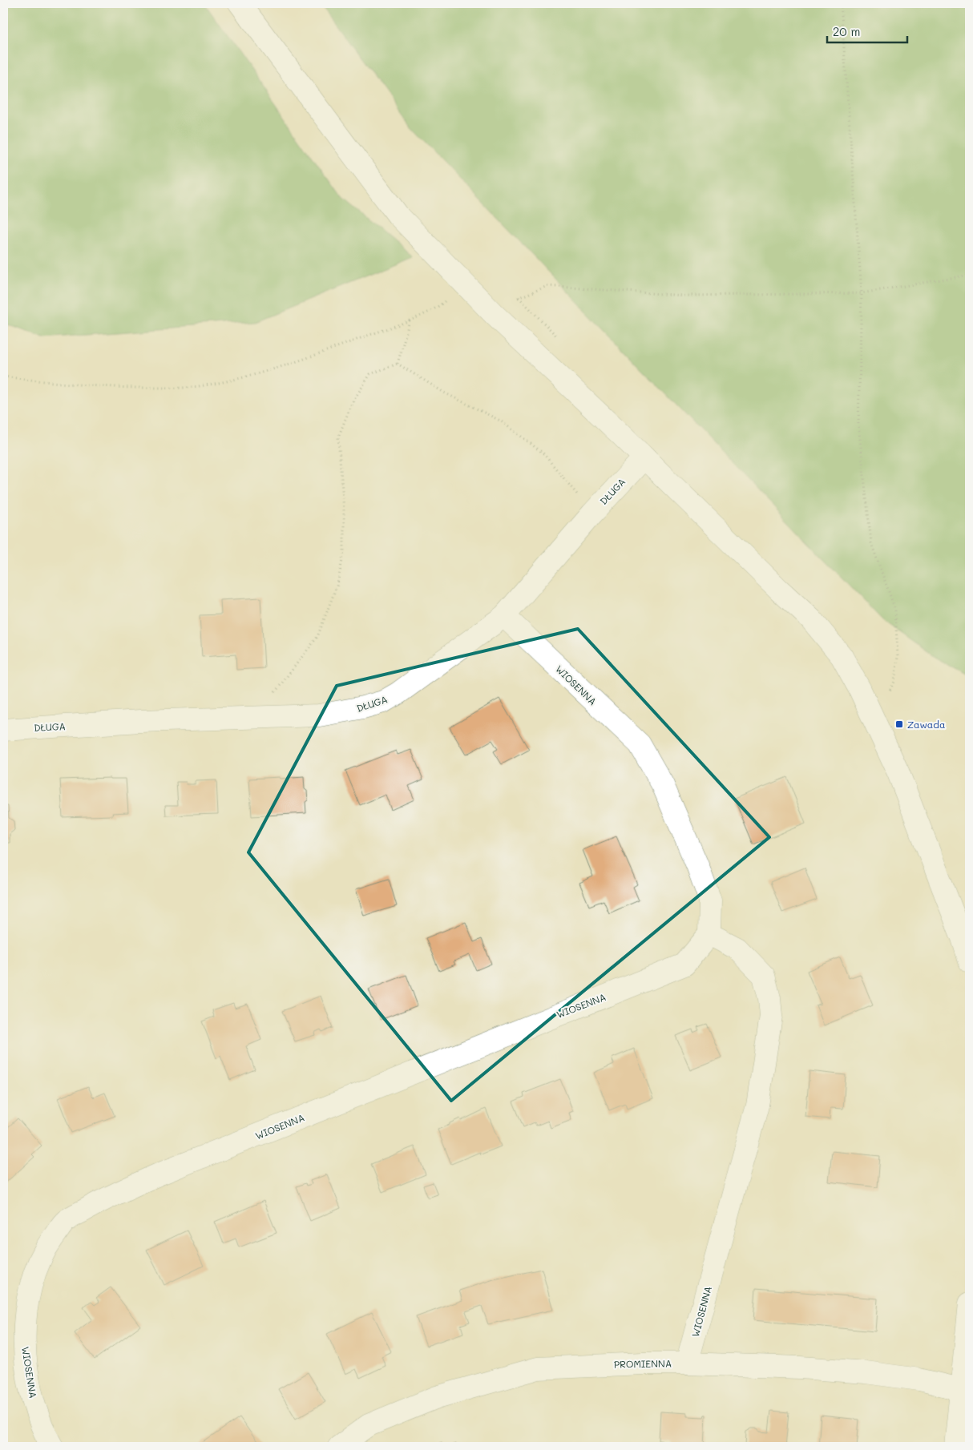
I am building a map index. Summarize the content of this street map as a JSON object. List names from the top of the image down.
{
  "streets": {
    "street": ["DŁUGA", "WIOSENNA", "PROMIENNA"]
  },
  "crossings": [
    ["DŁUGA", "WIOSENNA"],
    ["WIOSENNA", "PROMIENNA"]
  ],
  "places": {
    "transit": ["Zawada"]
  },
  "scale_bar": "20 m"
}
